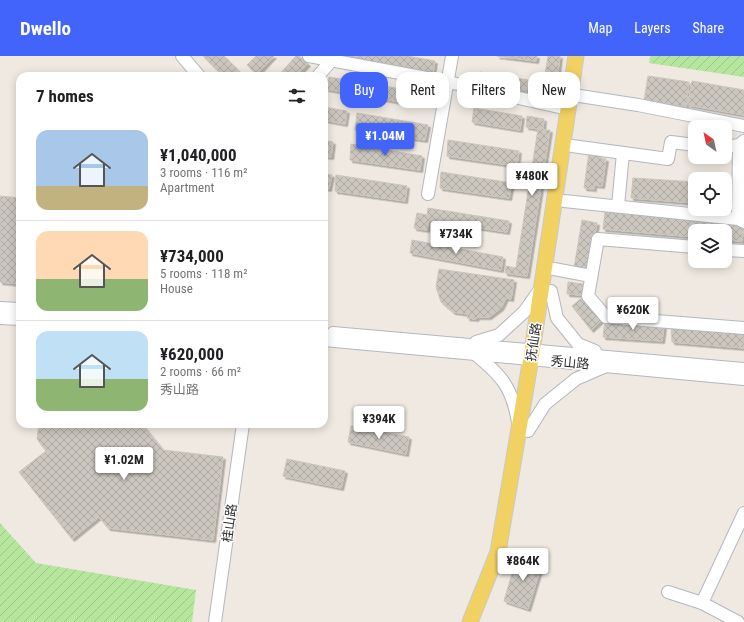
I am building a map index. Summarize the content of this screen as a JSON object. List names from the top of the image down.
{
  "streets": {
    "main road": ["抚仙路"],
    "street": ["秀山路", "桂山路"]
  },
  "crossings": [
    ["抚仙路", "秀山路"]
  ],
  "north": "top left",
  "page": {
    "header": "Dwello",
    "nav": ["Map", "Layers", "Share"],
    "chip": [
      "Buy",
      "Rent",
      "Filters",
      "New"
    ],
    "heading": "7 homes",
    "list": [
      {
        "name": "¥1,040,000",
        "note": "3 rooms · 116 m² · Apartment"
      },
      {
        "name": "¥734,000",
        "note": "5 rooms · 118 m² · House"
      },
      {
        "name": "¥620,000",
        "note": "2 rooms · 66 m² · 秀山路"
      }
    ],
    "price": [
      "¥1.04M",
      "¥480K",
      "¥734K",
      "¥620K",
      "¥394K",
      "¥1.02M",
      "¥864K"
    ]
  }
}
